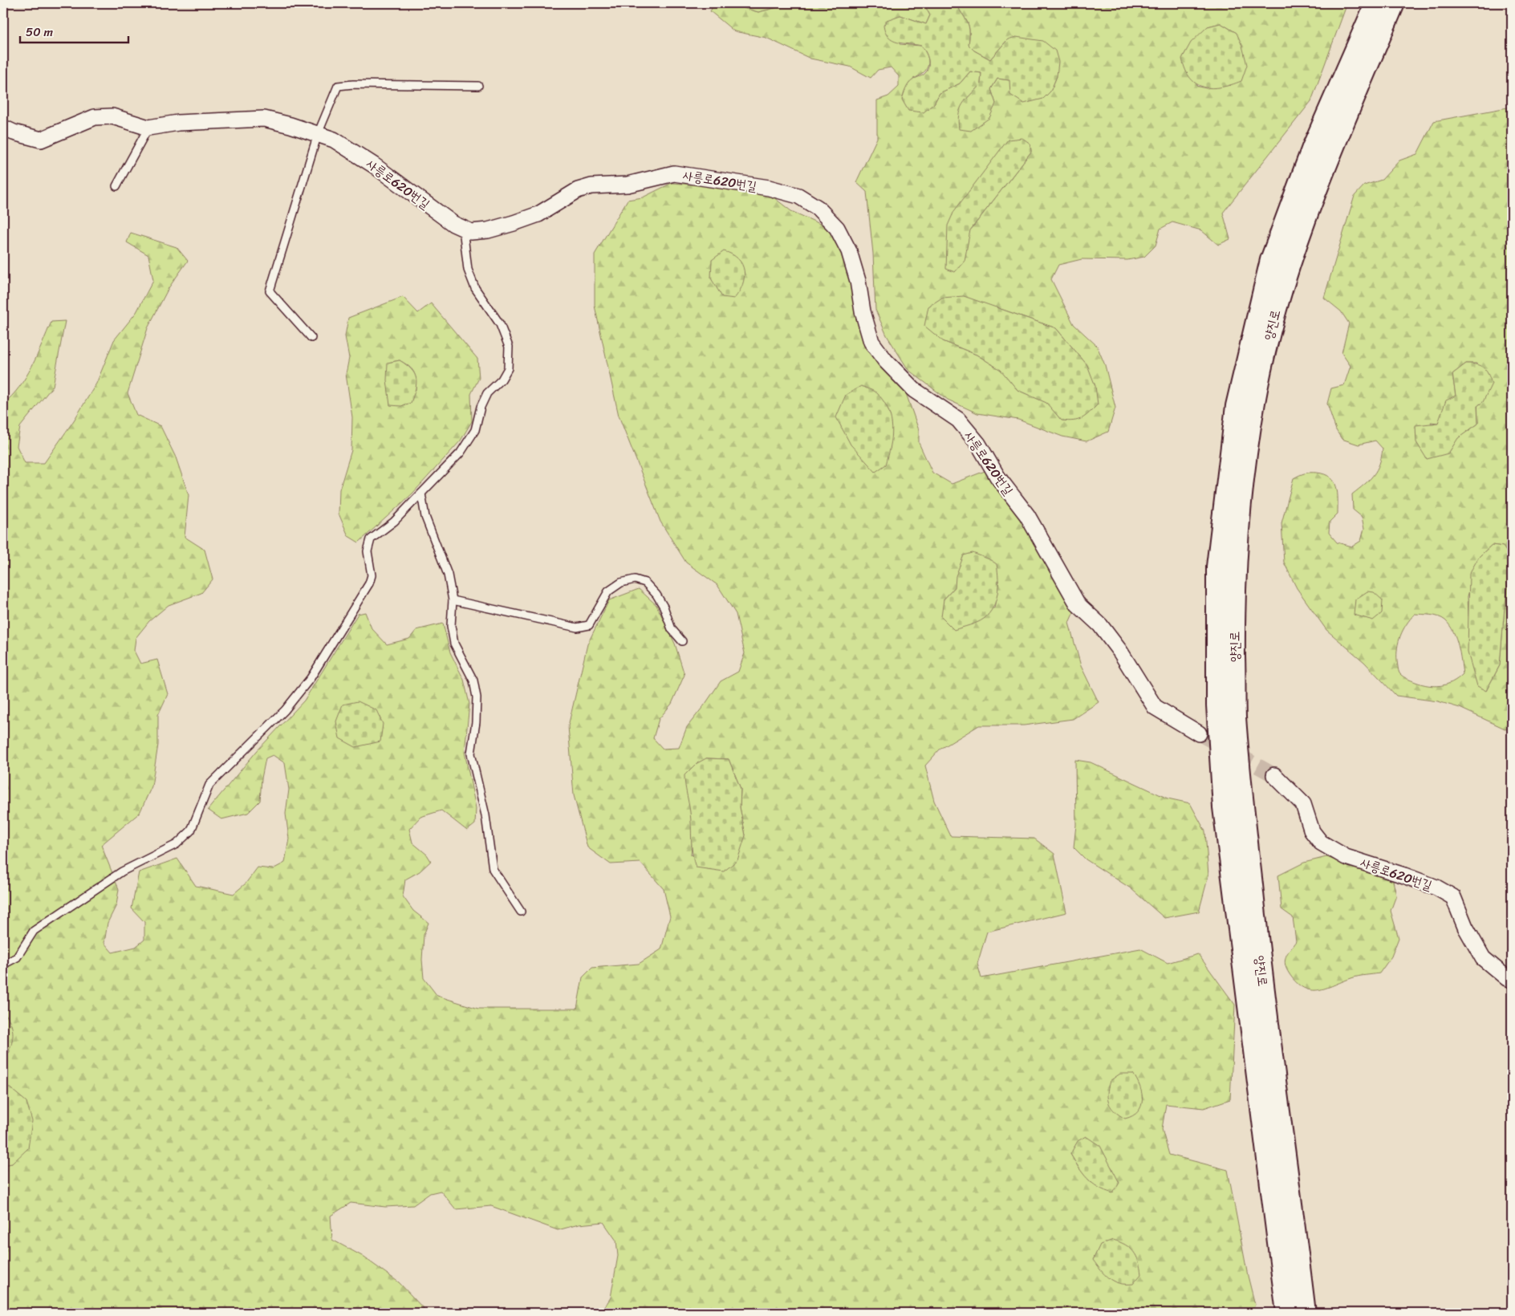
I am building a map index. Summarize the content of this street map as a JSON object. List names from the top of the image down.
{
  "streets": {
    "main road": ["양진로"],
    "street": ["사릉로620번길"]
  },
  "scale_bar": "50 m"
}
